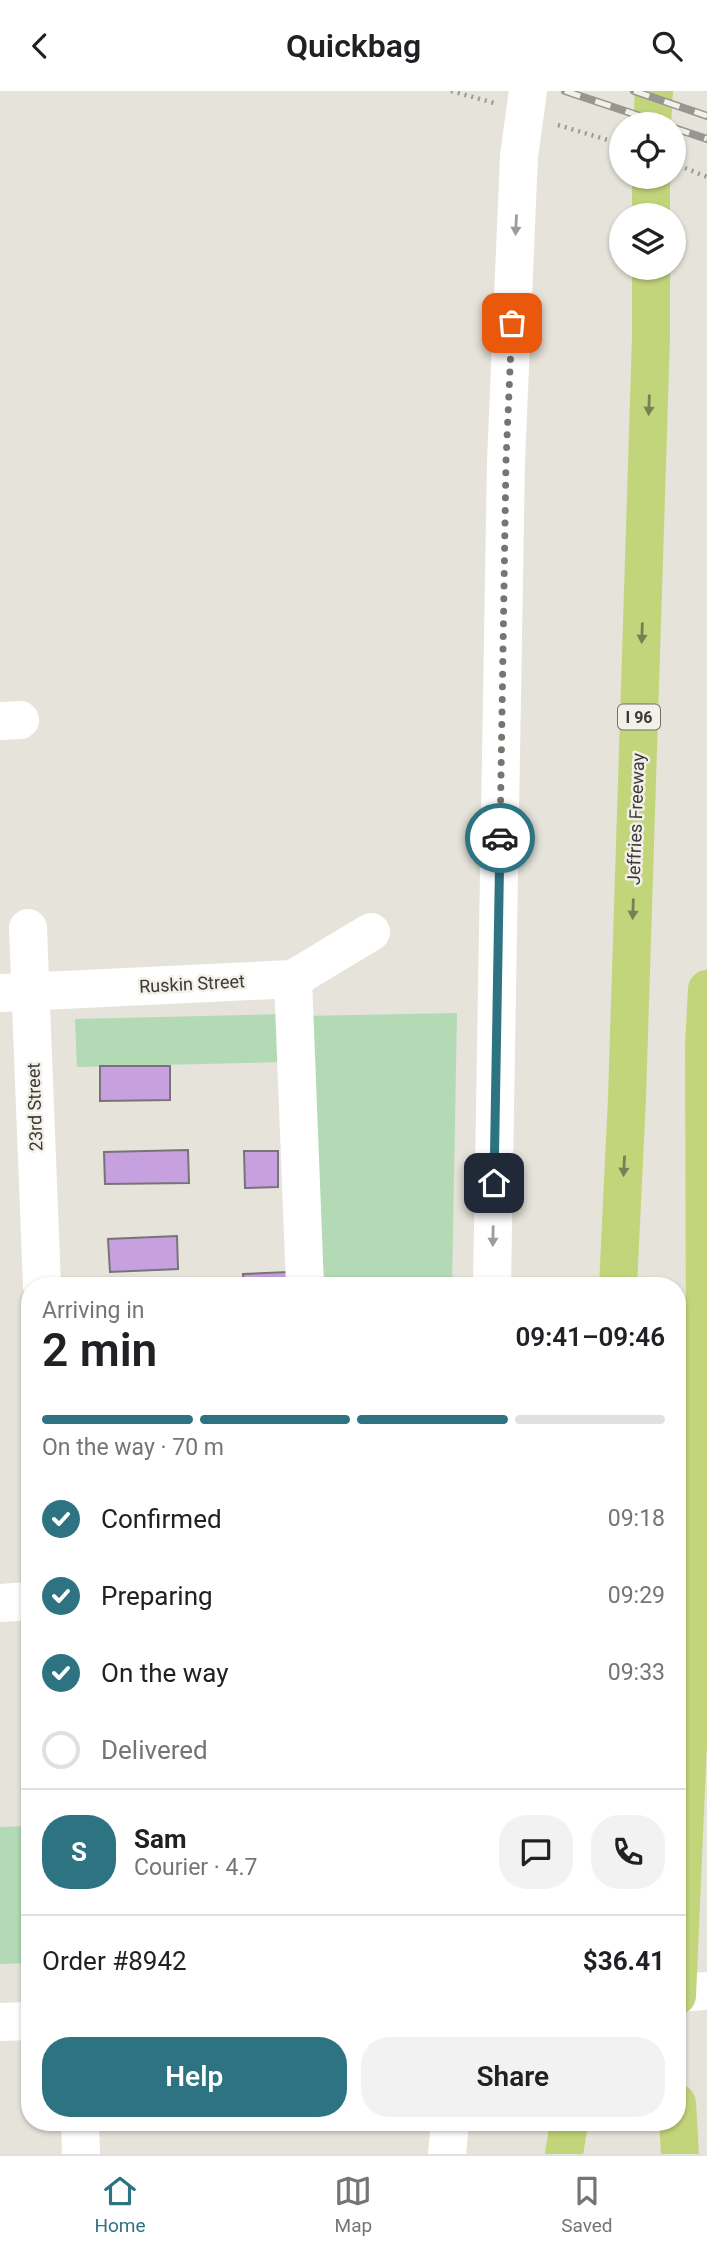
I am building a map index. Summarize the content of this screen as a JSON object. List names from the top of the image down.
{
  "streets": {
    "highway": ["I 96", "Jeffries Freeway"],
    "street": ["Ruskin Street", "23rd Street"]
  },
  "crossings": [
    ["Ruskin Street", "23rd Street"]
  ],
  "one_way": ["Jeffries Freeway"],
  "page": {
    "header": "Quickbag",
    "heading": ["2 min", "Arriving in", "09:41–09:46"],
    "panel": [
      "Sam",
      "Courier · 4.7",
      "Order #8942",
      "$36.41"
    ],
    "bar": "On the way · 70 m",
    "list": [
      ["Confirmed", "09:18"],
      ["Preparing", "09:29"],
      ["On the way", "09:33"],
      "Delivered"
    ],
    "round": "S",
    "buttons": ["Help", "Share"],
    "tabs": ["Home", "Map", "Saved"]
  }
}
